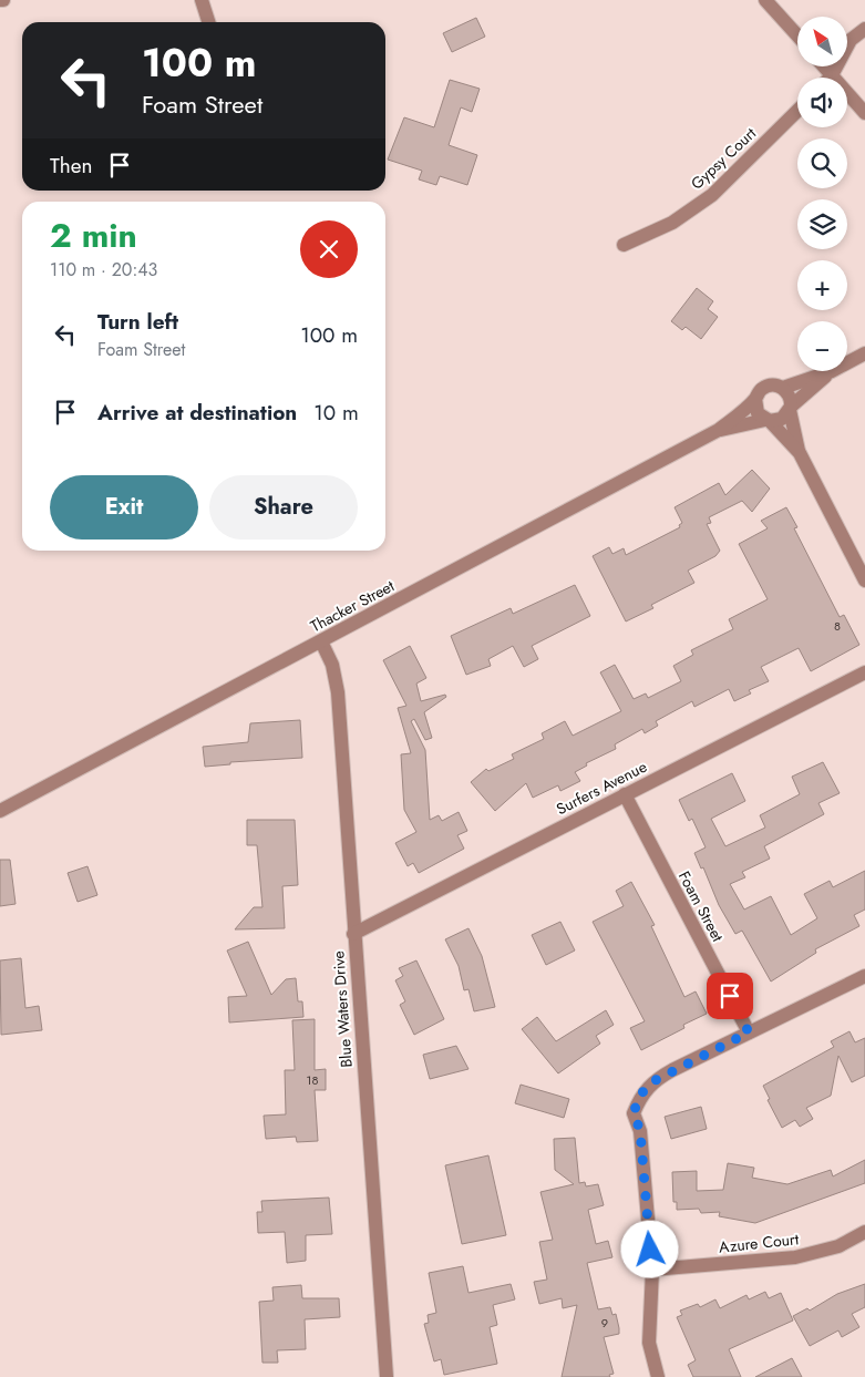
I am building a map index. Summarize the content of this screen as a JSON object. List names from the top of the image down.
{
  "streets": {
    "street": [
      "Gypsy Court",
      "Thacker Street",
      "Surfers Avenue",
      "Foam Street",
      "Blue Waters Drive",
      "Azure Court"
    ]
  },
  "crossings": [
    ["Thacker Street", "Blue Waters Drive"],
    ["Surfers Avenue", "Foam Street"],
    ["Surfers Avenue", "Blue Waters Drive"]
  ],
  "house_numbers": ["8", "18", "9"],
  "north": "top left",
  "page": {
    "map_buttons": ["+", "−"],
    "turn": ["100 m", "Foam Street"],
    "then": "Then",
    "heading": ["2 min", "110 m · 20:43"],
    "list": [
      {
        "name": "Turn left",
        "note": "Foam Street",
        "value": "100 m"
      },
      {
        "name": "Arrive at destination",
        "value": "10 m"
      }
    ],
    "buttons": ["Exit", "Share"]
  }
}
